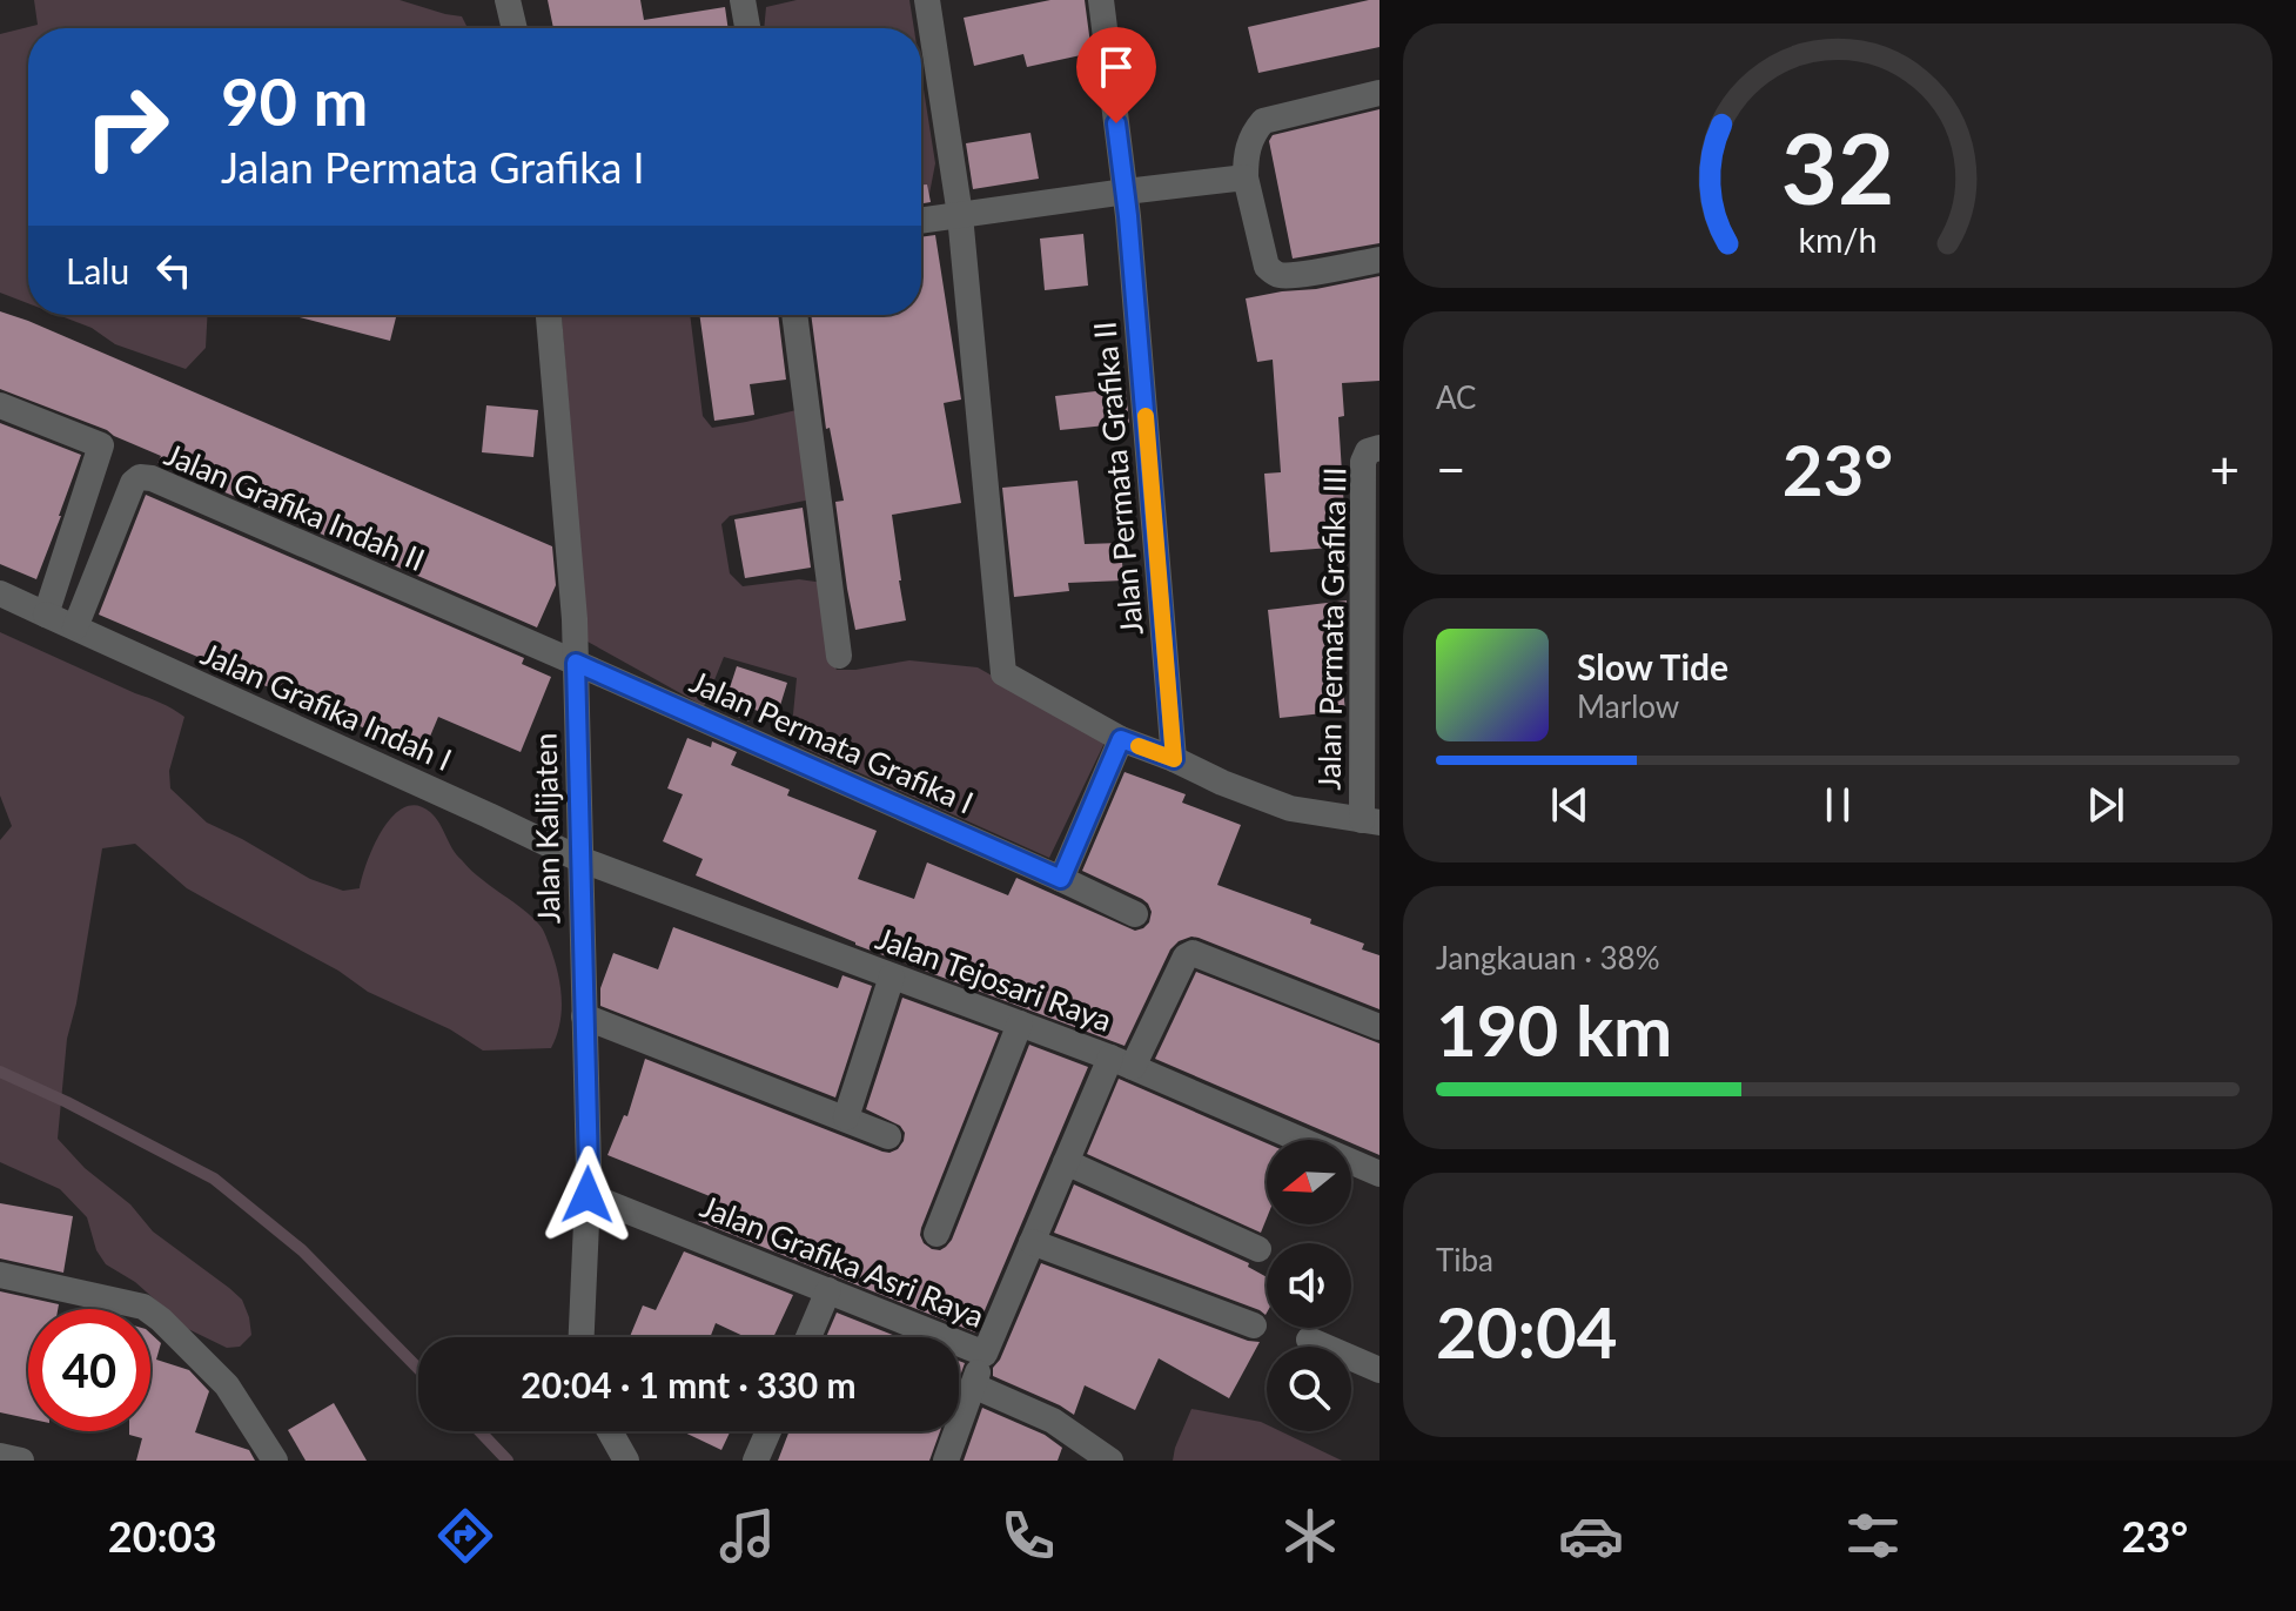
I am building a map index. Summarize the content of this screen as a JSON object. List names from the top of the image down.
{
  "streets": {
    "street": [
      "Jalan Permata Grafika II",
      "Jalan Grafika Indah II",
      "Jalan Permata Grafika III",
      "Jalan Grafika Indah I",
      "Jalan Permata Grafika I",
      "Jalan Kalijaten",
      "Jalan Tejosari Raya",
      "Jalan Grafika Asri Raya"
    ]
  },
  "crossings": [
    ["Jalan Permata Grafika II", "Jalan Permata Grafika III"],
    ["Jalan Grafika Indah II", "Jalan Grafika Indah I"],
    ["Jalan Grafika Indah II", "Jalan Permata Grafika I"],
    ["Jalan Grafika Indah II", "Jalan Kalijaten"],
    ["Jalan Grafika Indah I", "Jalan Kalijaten"],
    ["Jalan Grafika Indah I", "Jalan Tejosari Raya"],
    ["Jalan Permata Grafika I", "Jalan Kalijaten"],
    ["Jalan Kalijaten", "Jalan Tejosari Raya"],
    ["Jalan Kalijaten", "Jalan Grafika Asri Raya"],
    ["Jalan Tejosari Raya", "Jalan Grafika Asri Raya"]
  ],
  "north": "left",
  "page": {
    "turn": ["90 m", "Jalan Permata Grafika I"],
    "then": "Lalu",
    "tile": [
      "AC",
      ["Jangkauan · 38%", "190 km"],
      ["Tiba", "20:04"]
    ],
    "heat": ["−", "23°", "+"],
    "song": ["Slow Tide", "Marlow"],
    "limit": "40",
    "trip": "20:04 · 1 mnt · 330 m",
    "tabs": ["20:03", "23°"],
    "gauge": ["32", "km/h"]
  }
}
